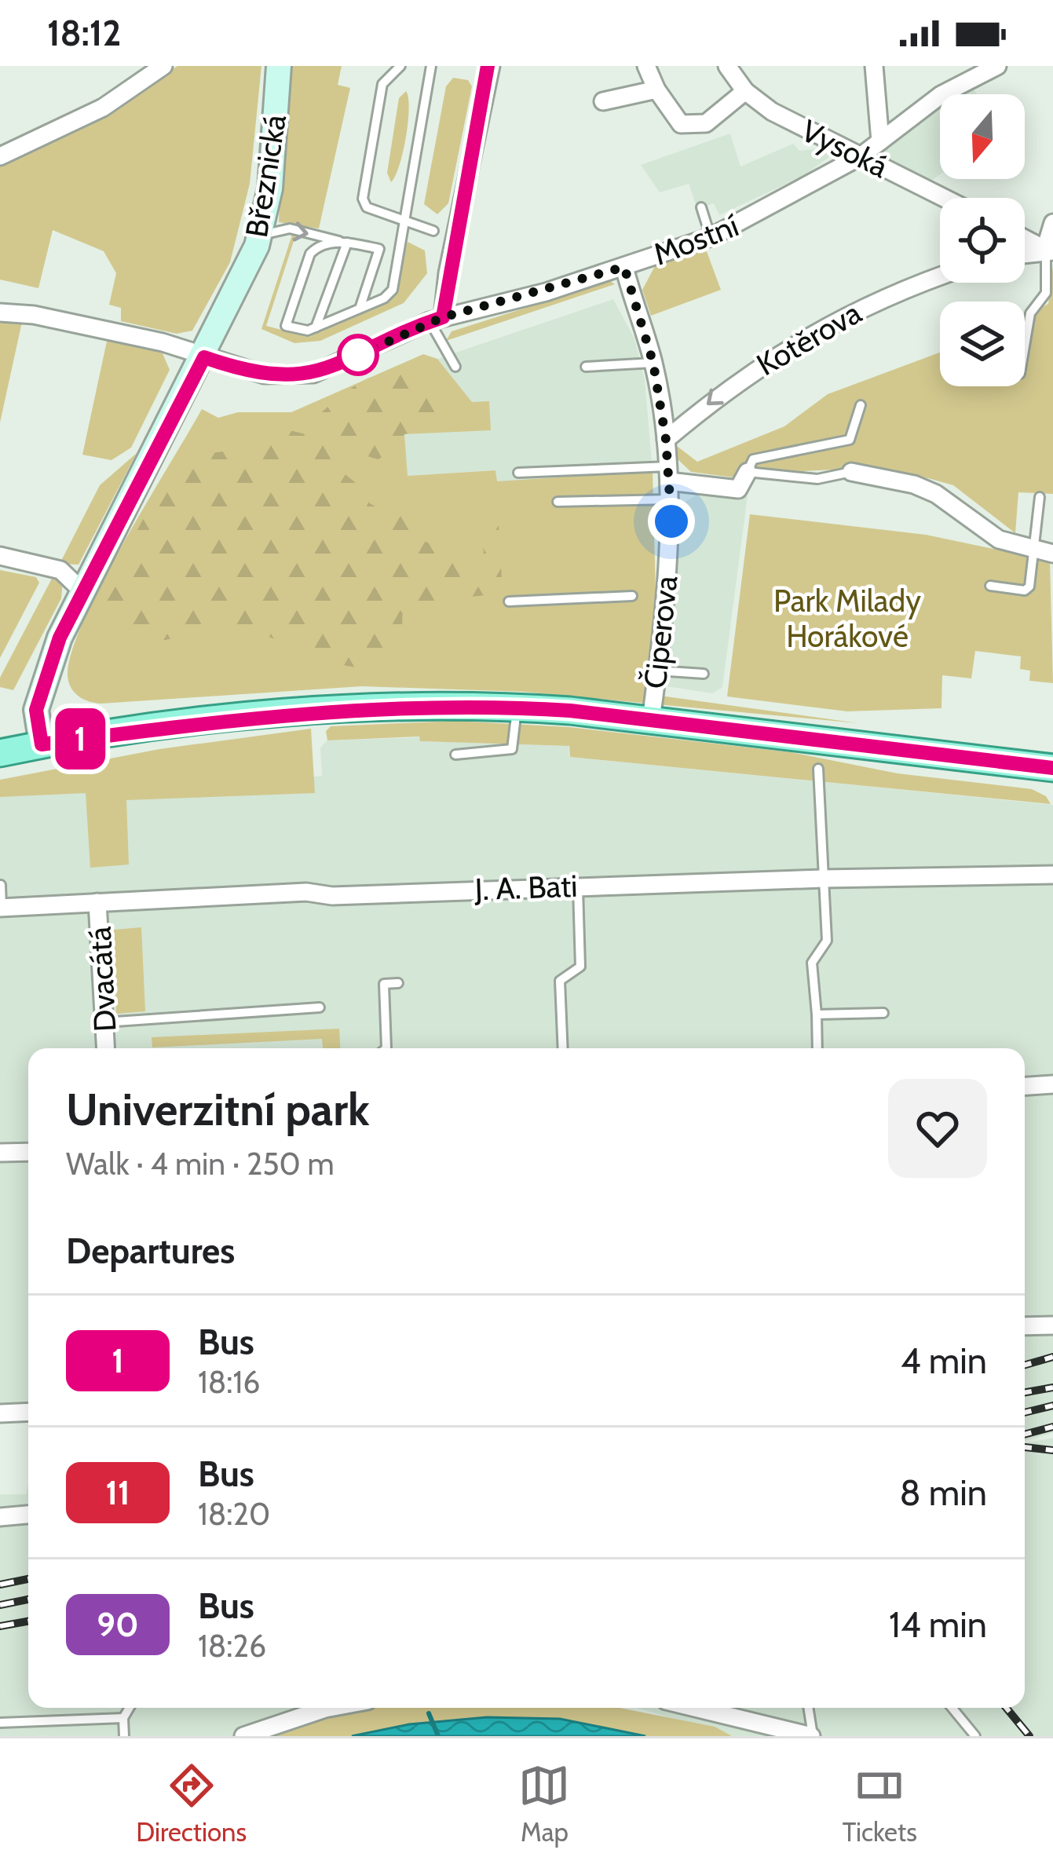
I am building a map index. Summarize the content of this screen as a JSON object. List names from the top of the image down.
{
  "streets": {
    "main road": ["Březnická"],
    "street": [
      "Vysoká",
      "Mostní",
      "Kotěrova",
      "Čiperova",
      "J. A. Bati",
      "Dvacátá"
    ]
  },
  "crossings": [
    ["Vysoká", "Mostní"],
    ["Březnická", "Mostní"],
    ["Mostní", "Čiperova"],
    ["Kotěrova", "Čiperova"],
    ["J. A. Bati", "Dvacátá"]
  ],
  "one_way": ["Kotěrova"],
  "parks": ["Park Milady Horákové"],
  "lines": ["bus line 1"],
  "north": "bottom",
  "page": {
    "status": "18:12",
    "on_map": "1",
    "heading": [
      ["Univerzitní park", "Walk · 4 min · 250 m"],
      "Departures"
    ],
    "list": [
      {
        "mark": "1",
        "name": "Bus",
        "note": "18:16",
        "value": "4 min"
      },
      {
        "mark": "11",
        "name": "Bus",
        "note": "18:20",
        "value": "8 min"
      },
      {
        "mark": "90",
        "name": "Bus",
        "note": "18:26",
        "value": "14 min"
      }
    ],
    "tabs": ["Directions", "Map", "Tickets"]
  }
}
